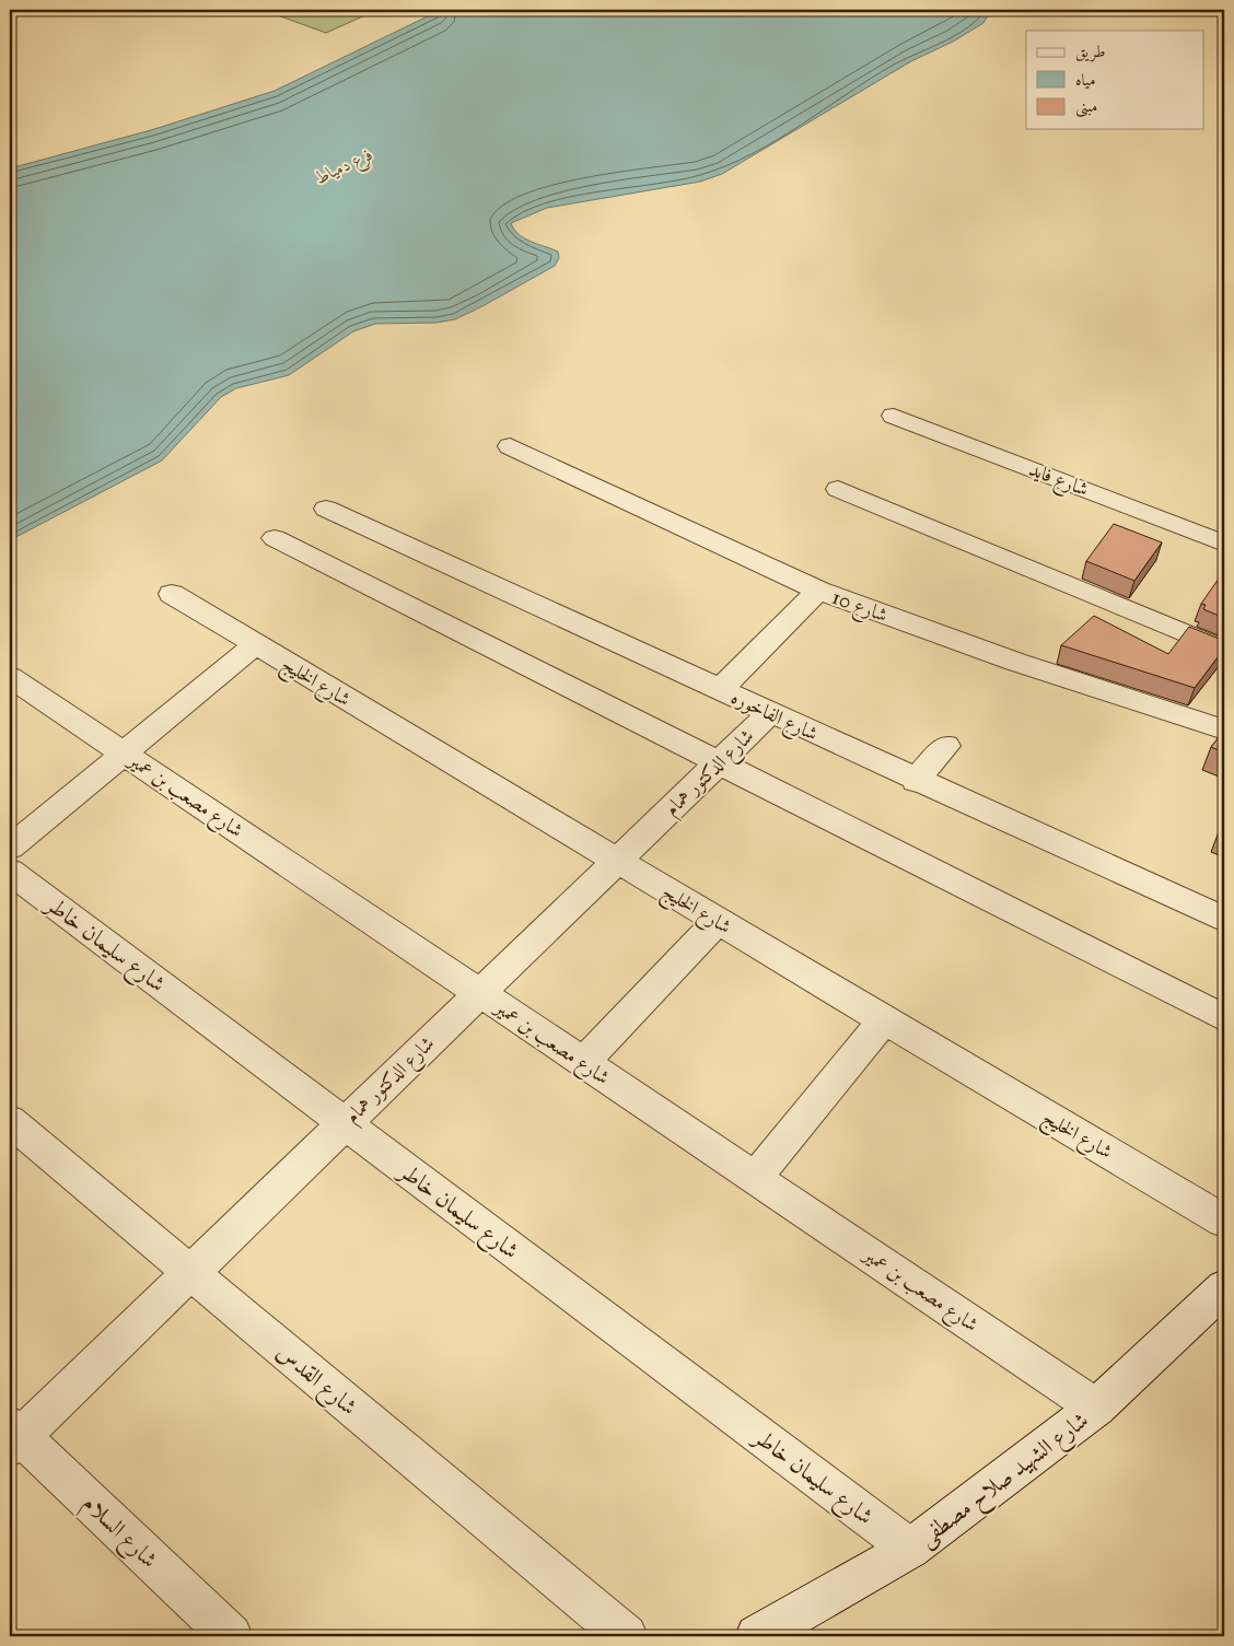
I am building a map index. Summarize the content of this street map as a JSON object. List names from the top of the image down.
{
  "streets": {
    "street": [
      "شارع فايد",
      "شارع 10",
      "شارع الخليج",
      "شارع الفاخوره",
      "شارع الدكتور همام",
      "شارع مصعب بن عمير",
      "شارع سليمان خاطر",
      "شارع القدس",
      "شارع الشهيد صلاح مصطفى",
      "شارع السلام"
    ]
  },
  "crossings": [
    ["شارع الخليج", "شارع الدكتور همام"],
    ["شارع الفاخوره", "شارع الدكتور همام"],
    ["شارع الدكتور همام", "شارع مصعب بن عمير"],
    ["شارع الدكتور همام", "شارع سليمان خاطر"],
    ["شارع الدكتور همام", "شارع القدس"],
    ["شارع الدكتور همام", "شارع السلام"],
    ["شارع مصعب بن عمير", "شارع الشهيد صلاح مصطفى"],
    ["شارع سليمان خاطر", "شارع الشهيد صلاح مصطفى"]
  ],
  "water": ["فرع دمياط"],
  "legend": ["طريق", "مياه", "مبنى"]
}
